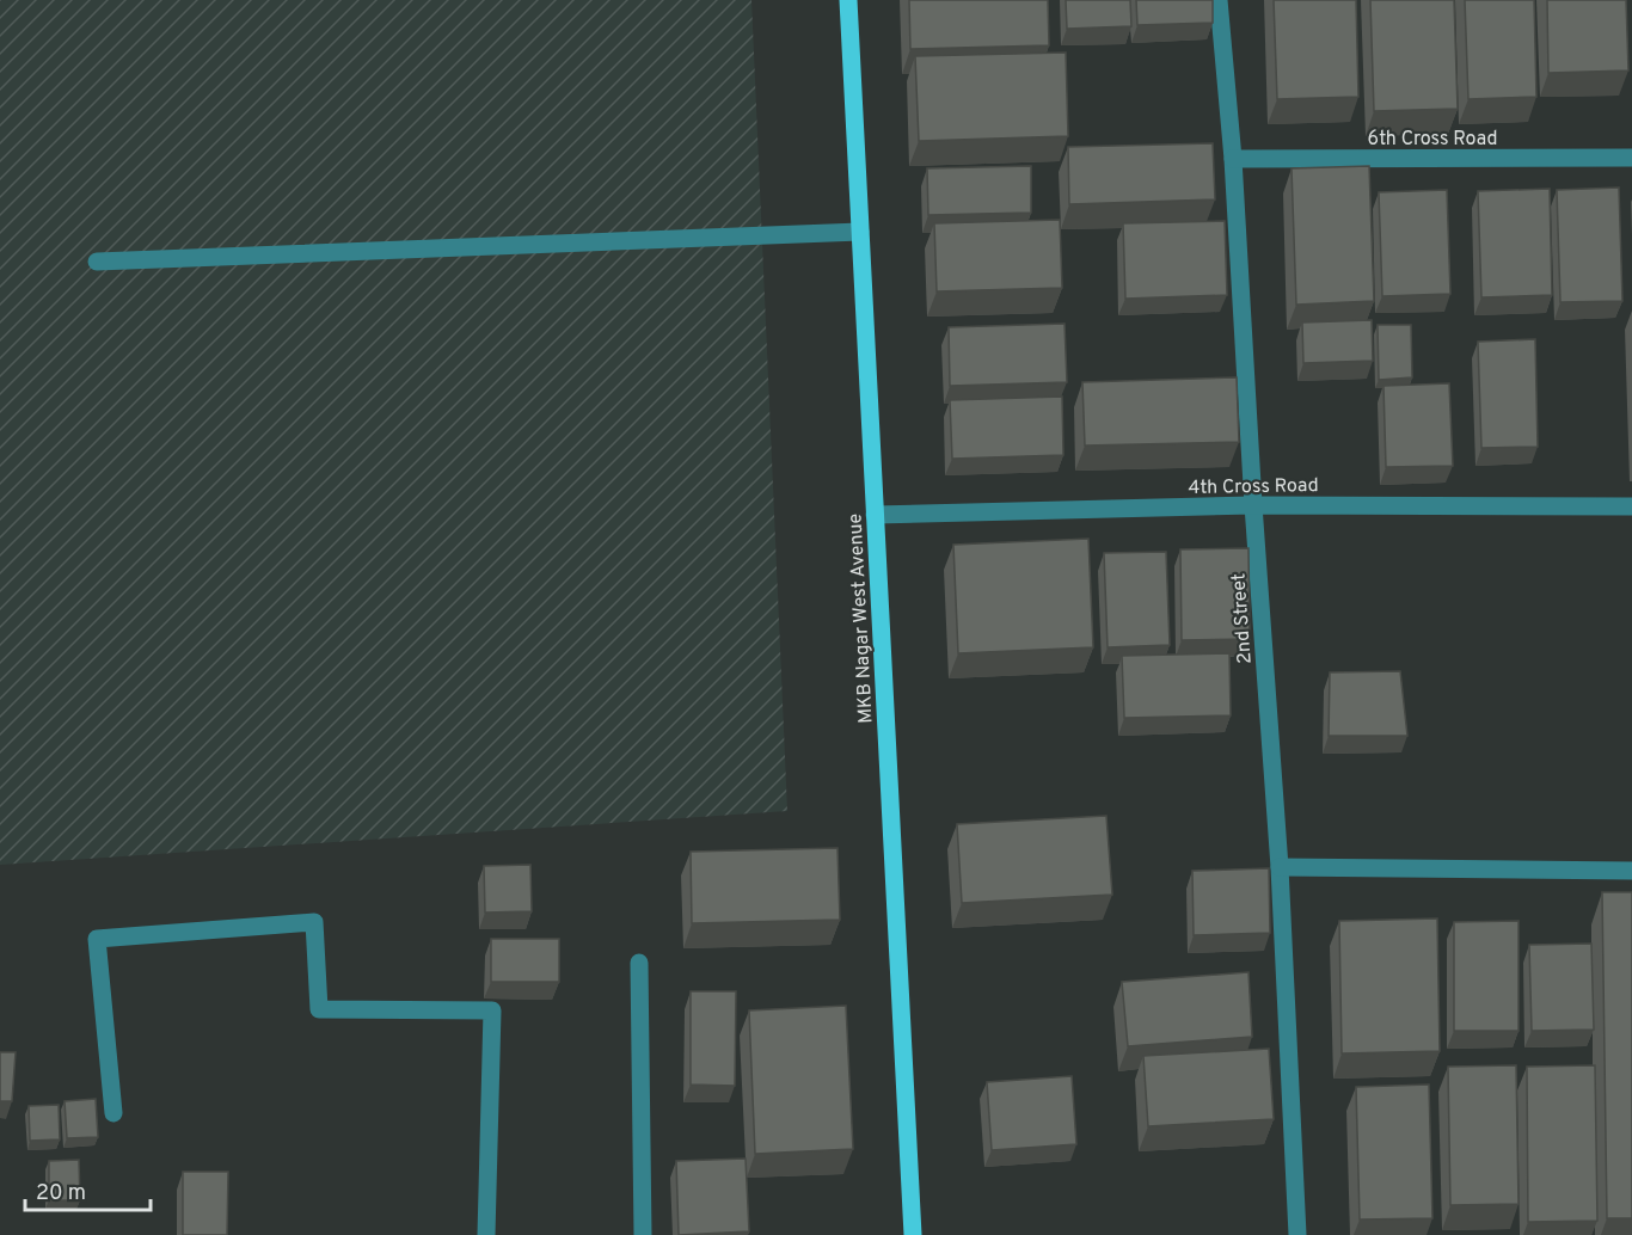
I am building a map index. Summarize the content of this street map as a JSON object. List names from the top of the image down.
{
  "streets": {
    "main road": ["MKB Nagar West Avenue"],
    "street": ["6th Cross Road", "4th Cross Road", "2nd Street"]
  },
  "crossings": [
    ["6th Cross Road", "2nd Street"],
    ["4th Cross Road", "MKB Nagar West Avenue"],
    ["4th Cross Road", "2nd Street"]
  ],
  "scale_bar": "20 m"
}
